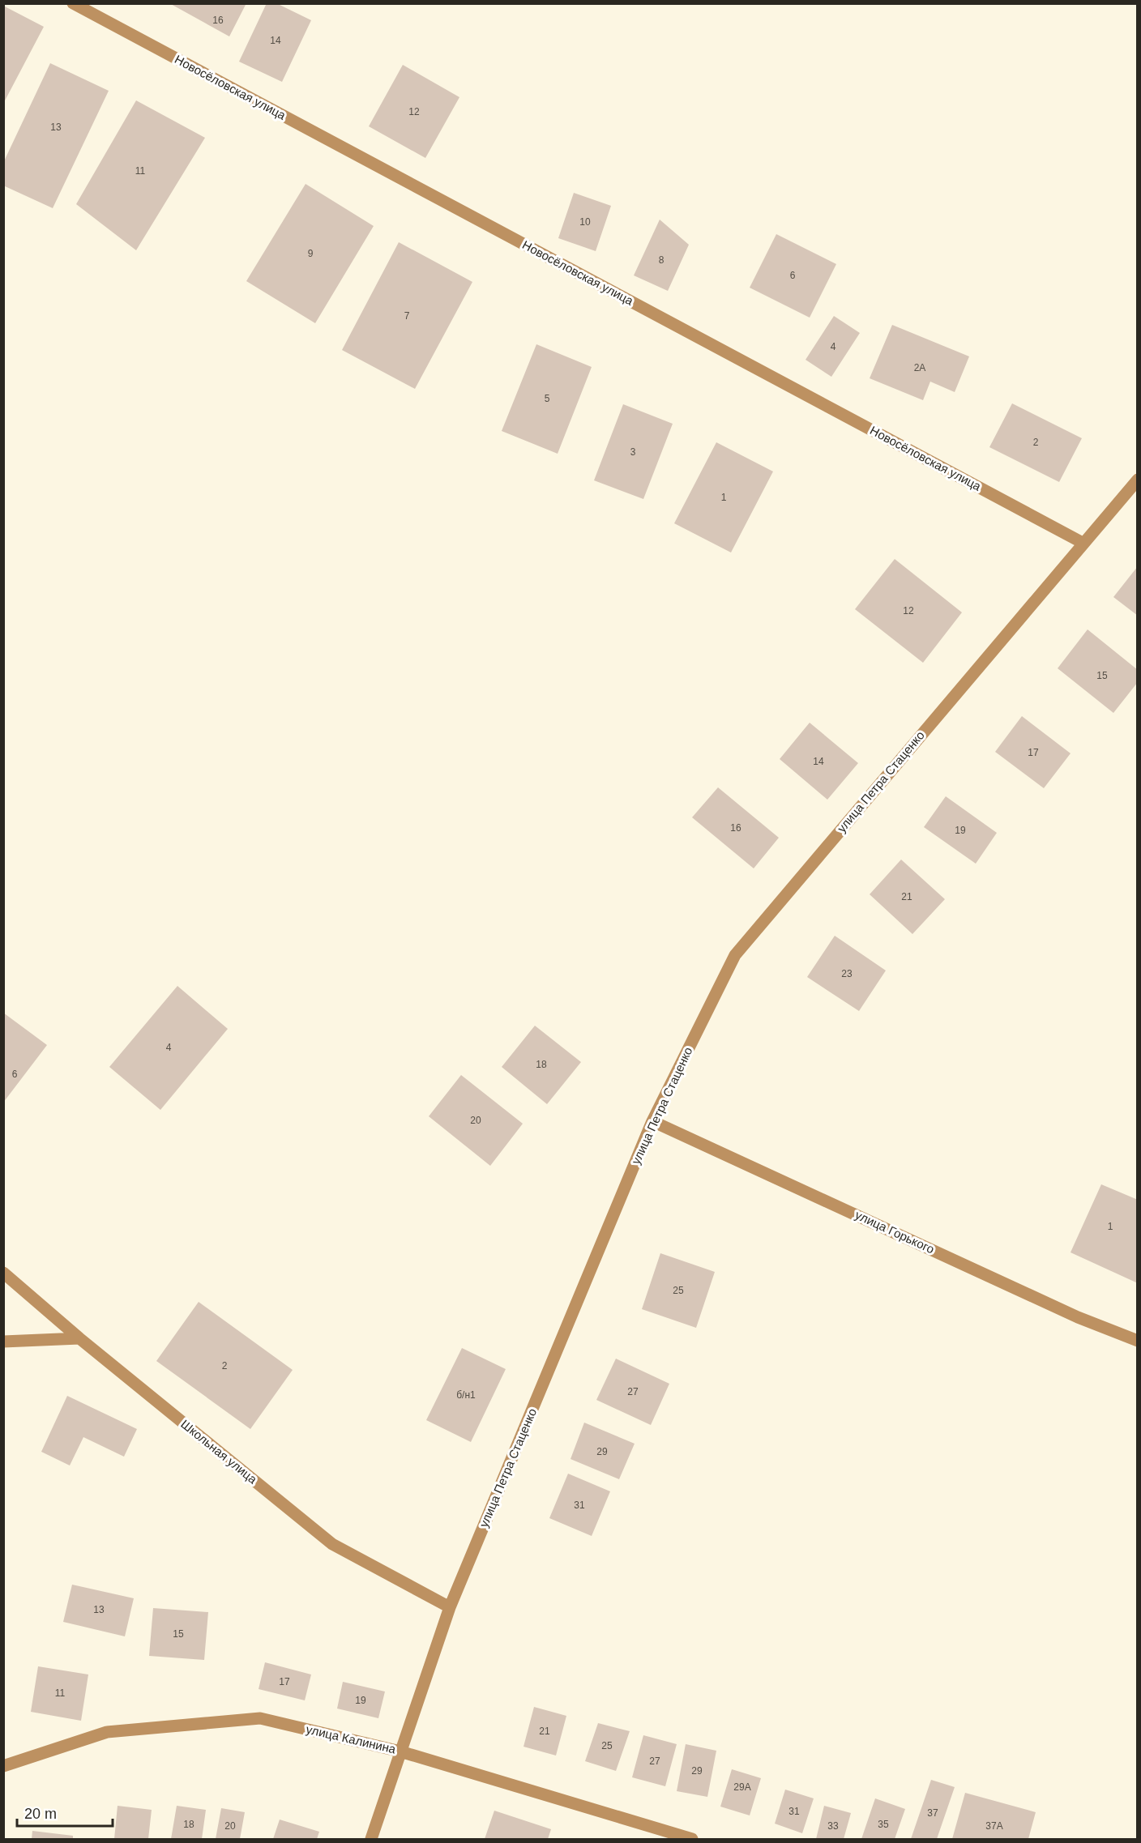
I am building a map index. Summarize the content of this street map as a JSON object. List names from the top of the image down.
{
  "streets": {
    "street": [
      "Новосёловская улица",
      "улица Петра Стаценко",
      "улица Горького",
      "Школьная улица",
      "улица Калинина"
    ]
  },
  "crossings": [
    ["Новосёловская улица", "улица Петра Стаценко"],
    ["улица Петра Стаценко", "улица Горького"],
    ["улица Петра Стаценко", "Школьная улица"],
    ["улица Петра Стаценко", "улица Калинина"]
  ],
  "house_numbers": [
    "16",
    "14",
    "12",
    "13",
    "11",
    "10",
    "9",
    "8",
    "6",
    "7",
    "4",
    "2А",
    "5",
    "2",
    "3",
    "1",
    "12",
    "15",
    "17",
    "14",
    "16",
    "19",
    "21",
    "23",
    "4",
    "18",
    "6",
    "20",
    "1",
    "25",
    "2",
    "27",
    "б/н1",
    "29",
    "31",
    "13",
    "15",
    "17",
    "11",
    "19",
    "21",
    "25",
    "27",
    "29",
    "29А",
    "31",
    "37",
    "18",
    "35",
    "20",
    "33",
    "37А"
  ],
  "scale_bar": "20 m"
}
